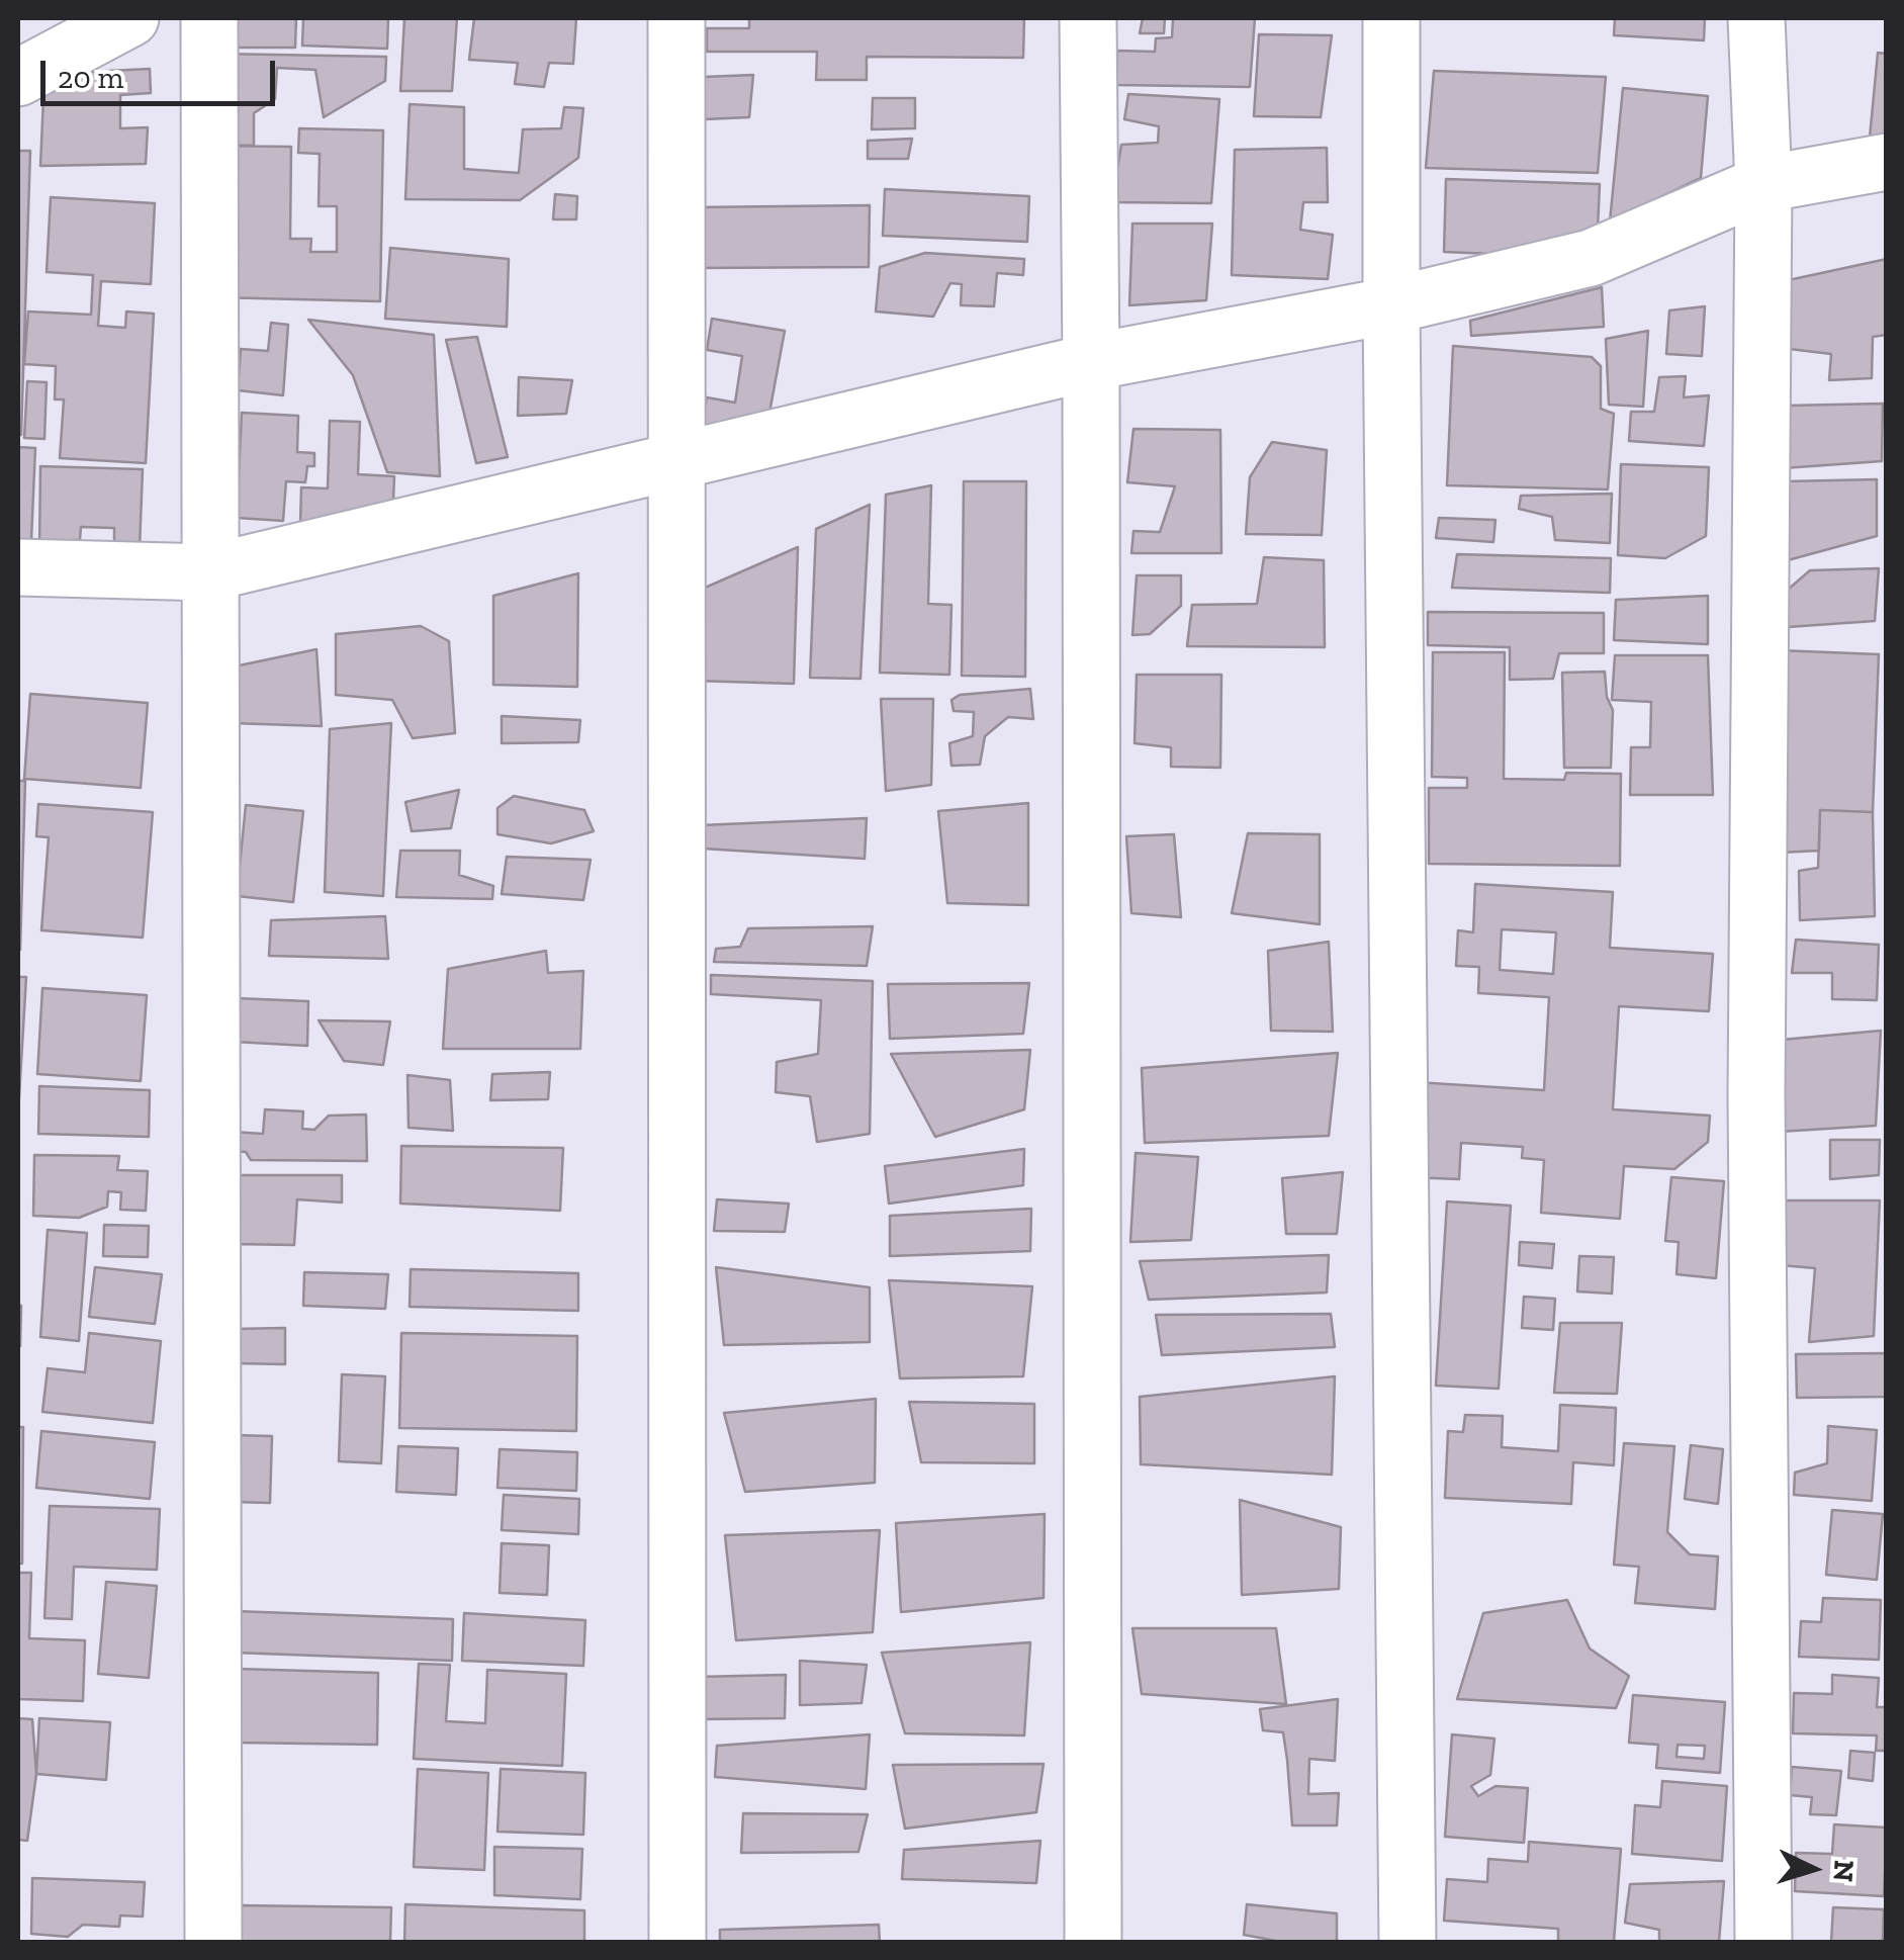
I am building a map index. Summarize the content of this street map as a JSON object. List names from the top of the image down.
{
  "scale_bar": "20 m",
  "north": "right"
}
